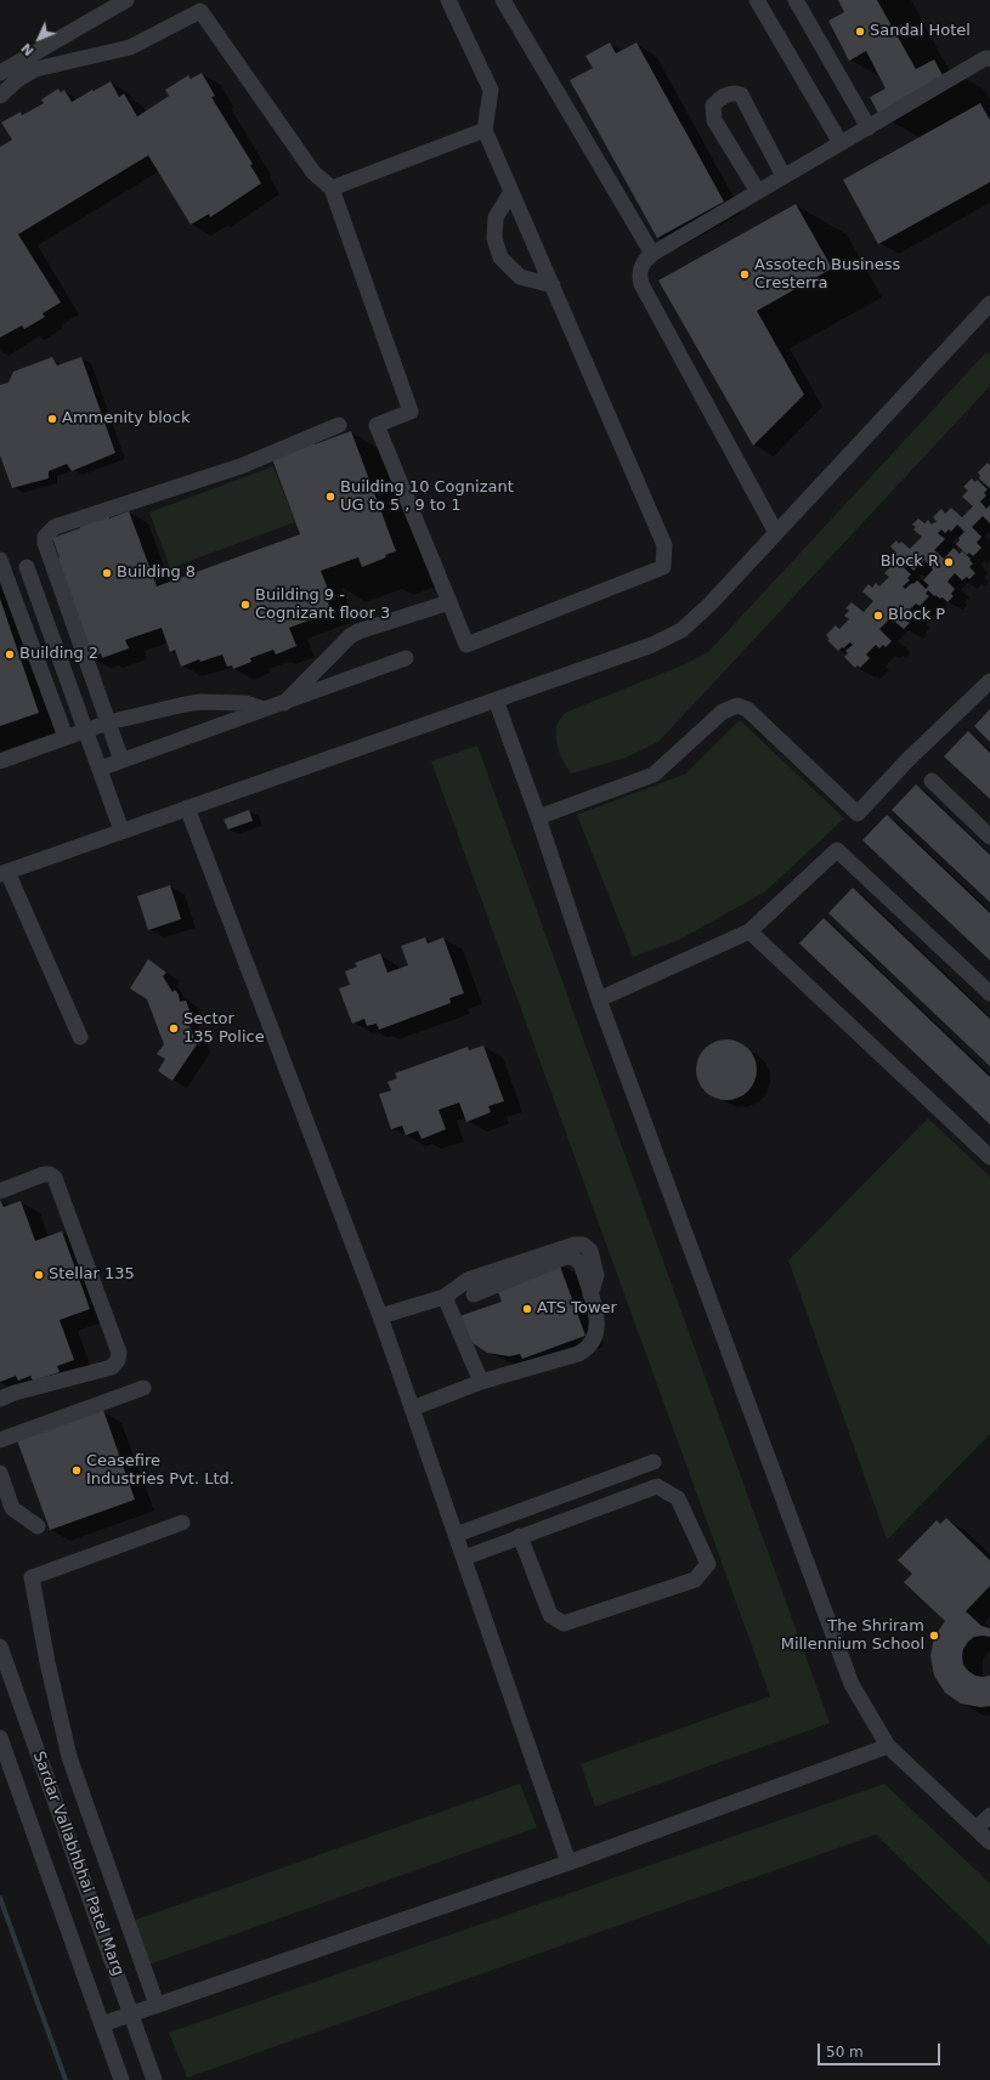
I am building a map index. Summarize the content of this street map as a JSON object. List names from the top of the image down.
{
  "streets": {
    "street": ["Sardar Vallabhbhai Patel Marg"]
  },
  "places": [
    "Sandal Hotel",
    "Assotech Business Cresterra",
    "Ammenity block",
    "Building 10 Cognizant UG to 5 , 9 to 1",
    "Block R",
    "Building 8",
    "Building 9 - Cognizant floor 3",
    "Block P",
    "Building 2",
    "Sector 135 Police",
    "Stellar 135",
    "ATS Tower",
    "Ceasefire Industries Pvt. Ltd.",
    "The Shriram Millennium School"
  ],
  "scale_bar": "50 m",
  "north": "bottom left"
}
